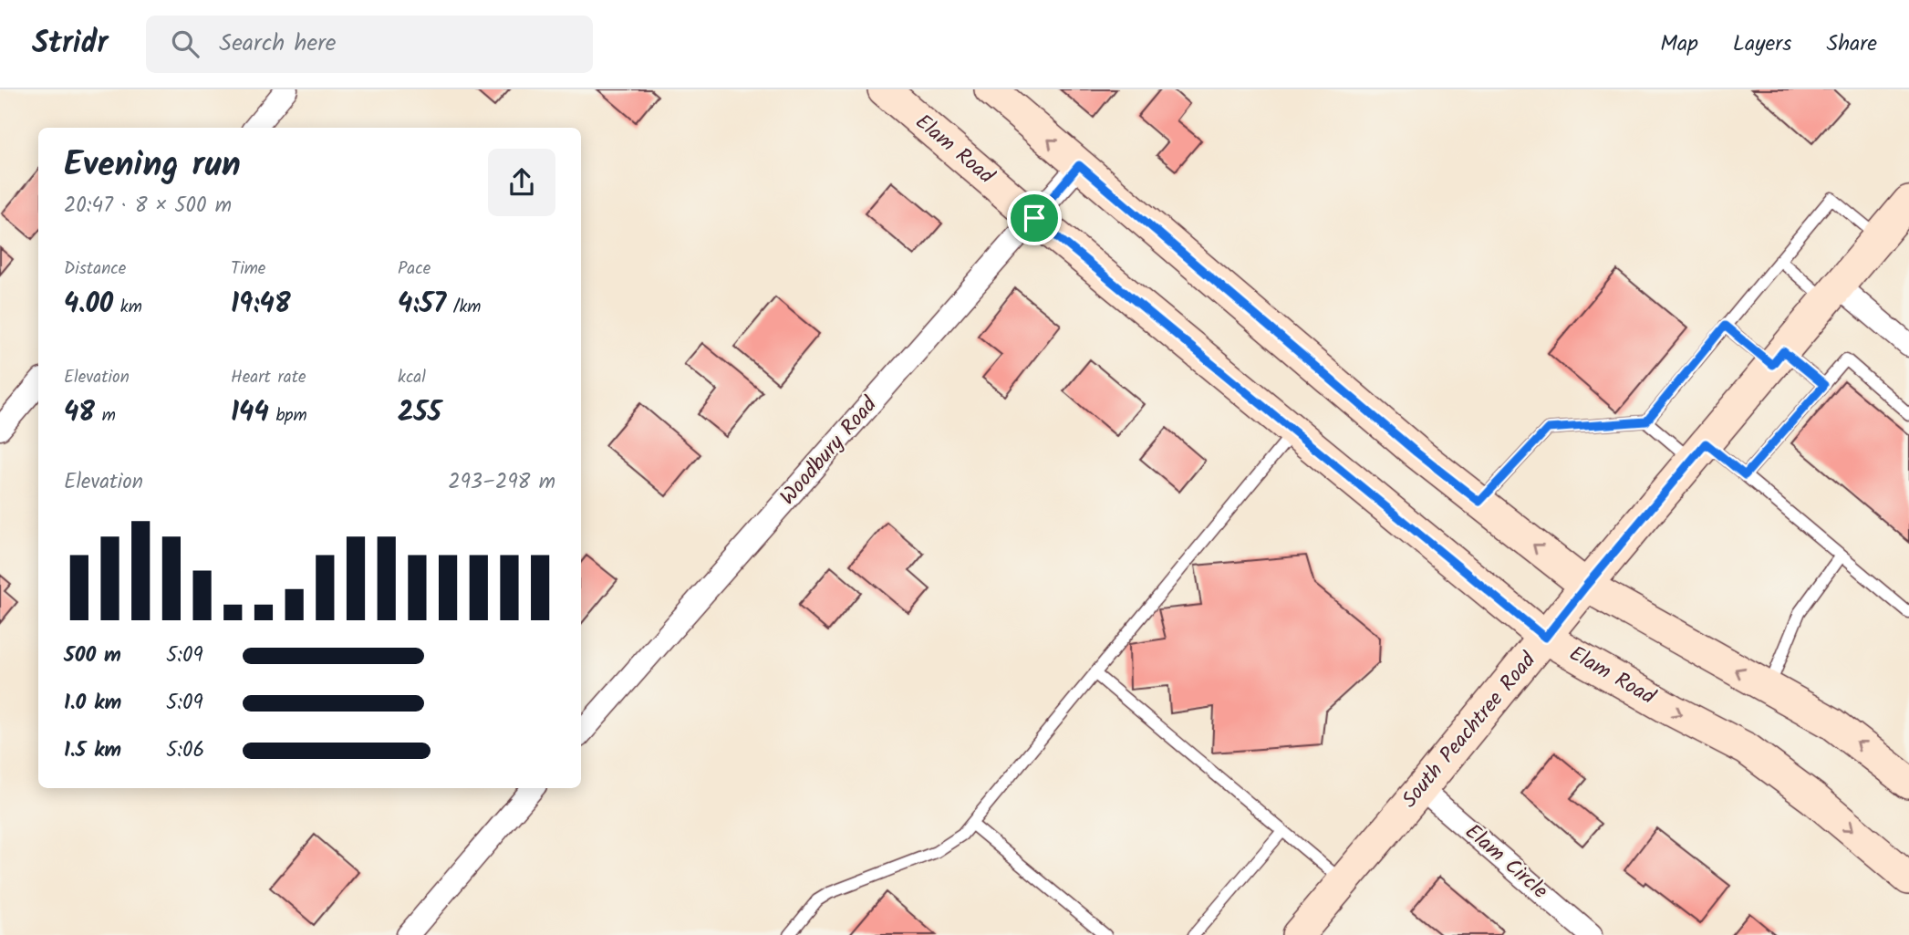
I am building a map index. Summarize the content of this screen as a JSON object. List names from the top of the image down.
{
  "streets": {
    "main road": ["Elam Road", "South Peachtree Road"],
    "street": ["Woodbury Road", "Elam Circle"]
  },
  "crossings": [
    ["Elam Road", "Woodbury Road"],
    ["Elam Road", "South Peachtree Road"],
    ["South Peachtree Road", "Elam Circle"]
  ],
  "page": {
    "header": "Stridr",
    "search": "Search here",
    "nav": ["Map", "Layers", "Share"],
    "heading": ["Evening run", "20:47 · 8 × 500 m"],
    "stats": [
      ["Distance", "4.00 km"],
      ["Time", "19:48"],
      ["Pace", "4:57 /km"],
      ["Elevation", "48 m"],
      ["Heart rate", "144 bpm"],
      ["kcal", "255"]
    ],
    "chart": ["Elevation", "293–298 m"],
    "list": [
      {
        "name": "500 m",
        "note": "5:09"
      },
      {
        "name": "1.0 km",
        "note": "5:09"
      },
      {
        "name": "1.5 km",
        "note": "5:06"
      }
    ]
  }
}
